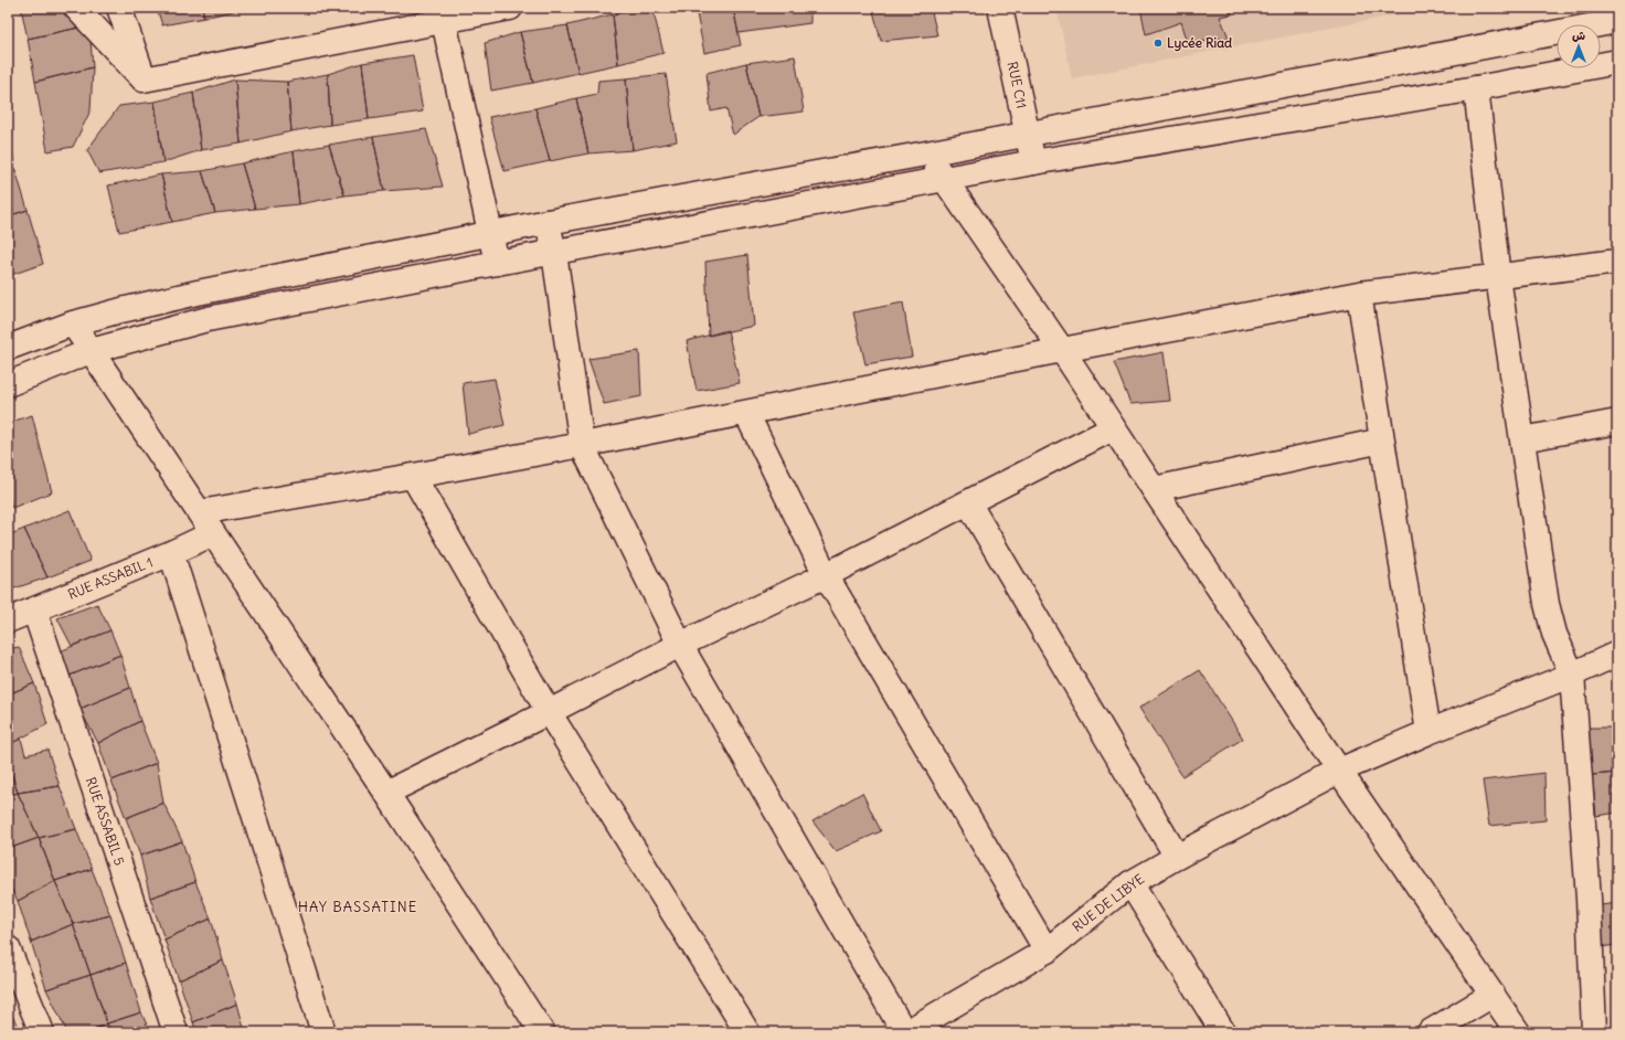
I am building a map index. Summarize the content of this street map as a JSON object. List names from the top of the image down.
{
  "streets": {
    "street": [
      "RUE C11",
      "RUE ASSABIL 1",
      "RUE ASSABIL 5",
      "RUE DE LIBYE"
    ]
  },
  "crossings": [
    ["RUE ASSABIL 1", "RUE ASSABIL 5"]
  ],
  "districts": ["HAY BASSATINE"],
  "places": ["Lycée Riad"],
  "north": "top"
}
